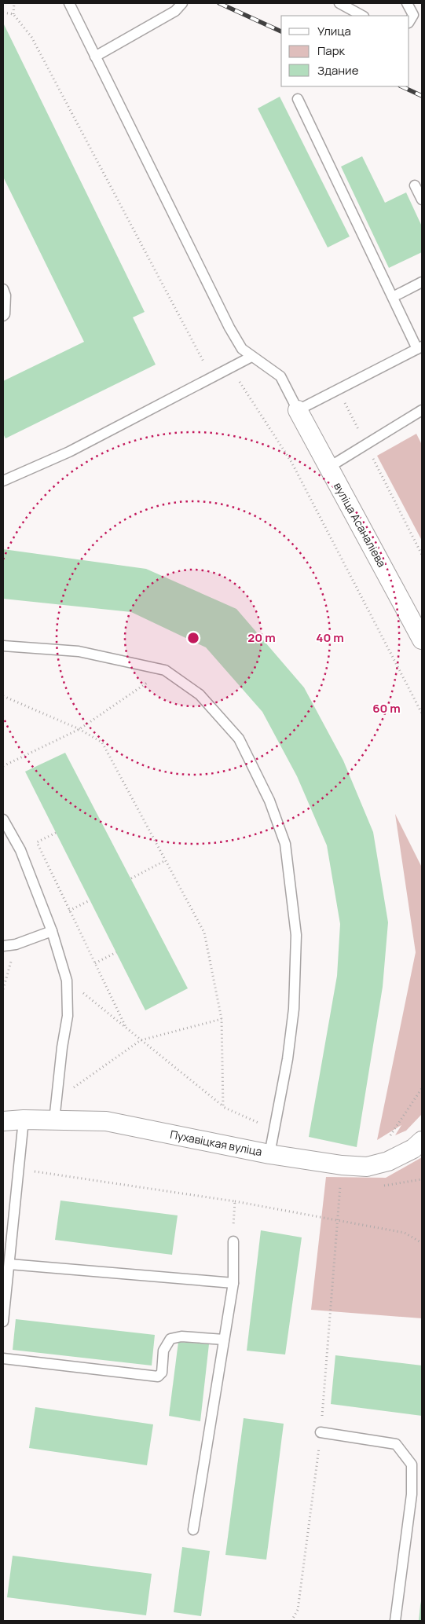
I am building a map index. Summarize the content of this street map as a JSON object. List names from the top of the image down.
{
  "streets": {
    "street": ["вуліца Асаналіева", "Пухавіцкая вуліца"]
  },
  "legend": ["Улица", "Парк", "Здание"],
  "rings": ["20 m", "40 m", "60 m"]
}
